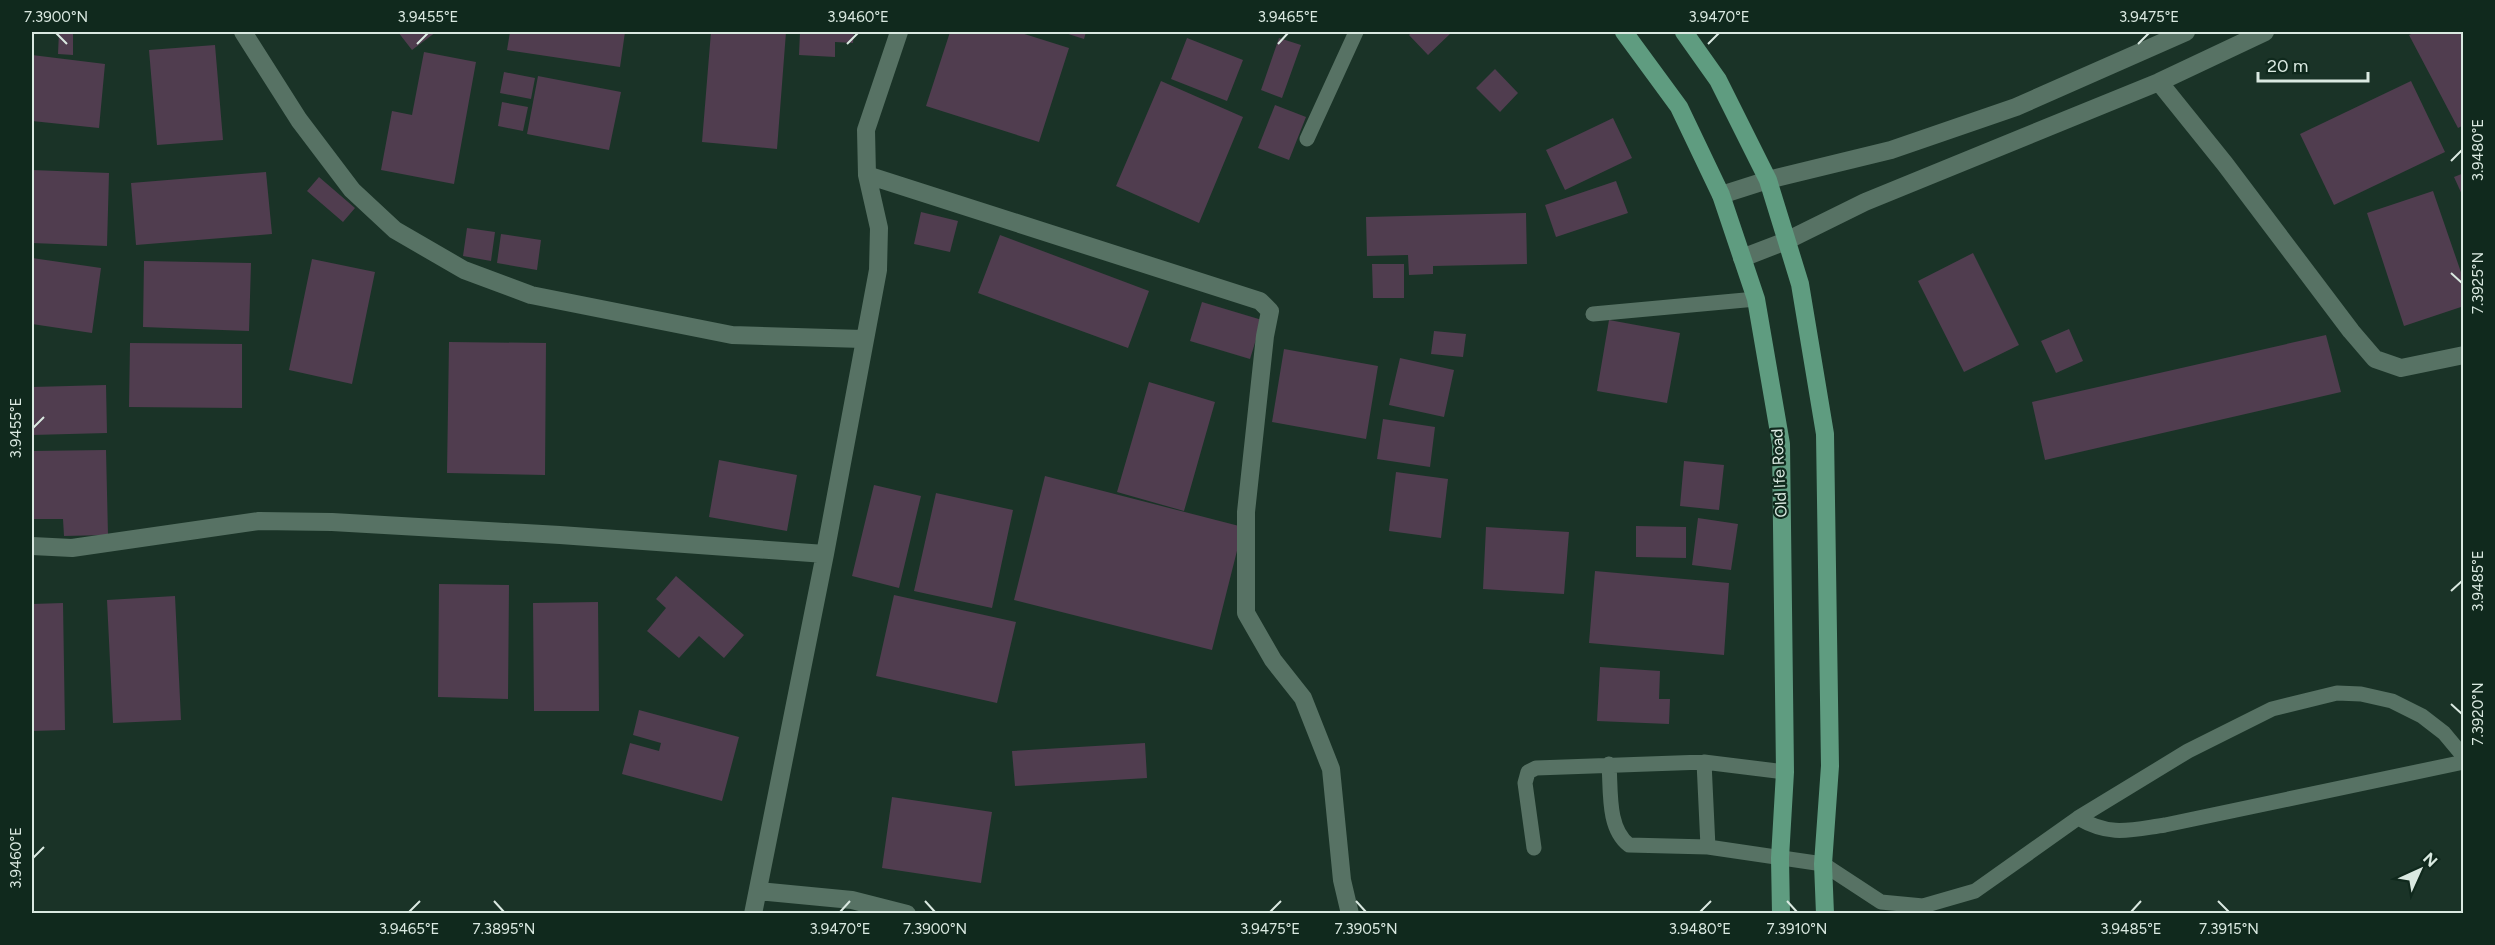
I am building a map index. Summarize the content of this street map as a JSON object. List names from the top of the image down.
{
  "streets": {
    "main road": ["Old Ife Road"]
  },
  "scale_bar": "20 m",
  "north": "top right",
  "coordinates": [
    "7.3900°N",
    "3.9455°E",
    "3.9460°E",
    "3.9465°E",
    "3.9470°E",
    "3.9475°E",
    "3.9480°E",
    "7.3925°N",
    "3.9485°E",
    "7.3920°N",
    "7.3895°N",
    "7.3905°N",
    "7.3910°N",
    "7.3915°N"
  ]
}
